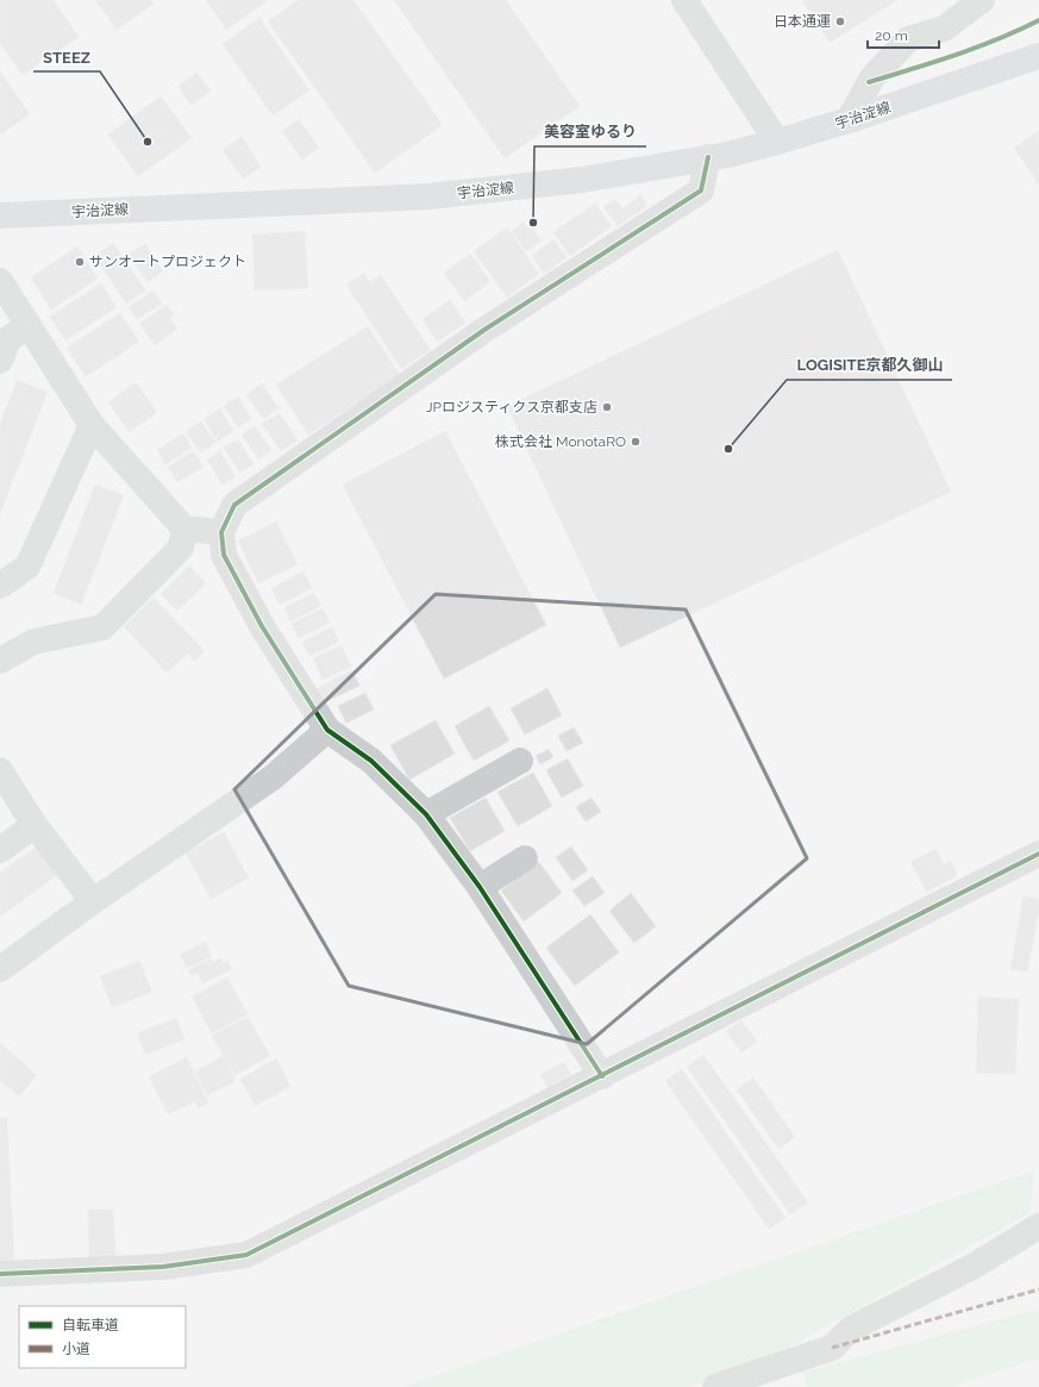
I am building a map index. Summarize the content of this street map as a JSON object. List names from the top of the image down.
{
  "streets": {
    "main road": ["宇治淀線"]
  },
  "places": [
    "日本通運",
    "STEEZ",
    "美容室ゆるり",
    "サンオートプロジェクト",
    "JPロジスティクス京都支店",
    "株式会社 MonotaRO",
    "LOGISITE京都久御山"
  ],
  "legend": ["自転車道", "小道"],
  "scale_bar": "20 m"
}
